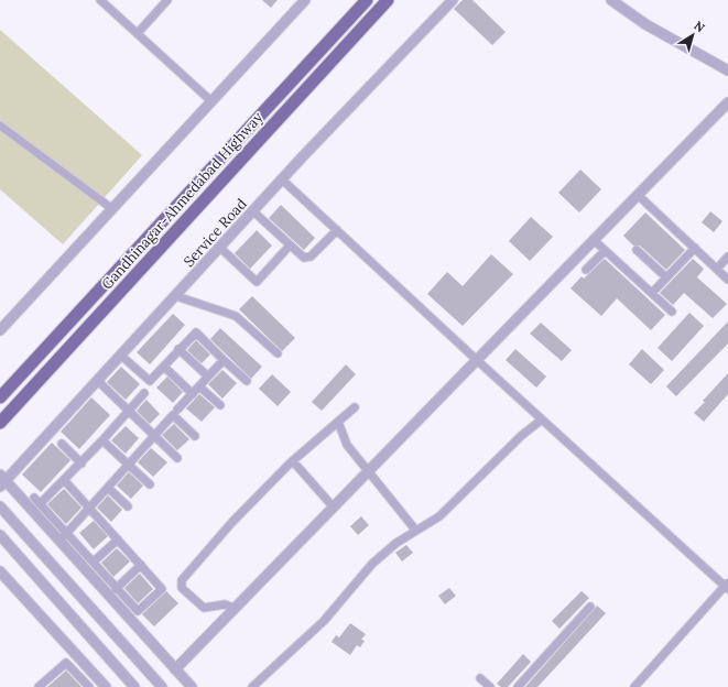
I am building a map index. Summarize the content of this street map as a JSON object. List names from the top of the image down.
{
  "streets": {
    "main road": ["Gandhinagar-Ahmedabad Highway"],
    "street": ["Service Road"]
  },
  "north": "top right"
}
